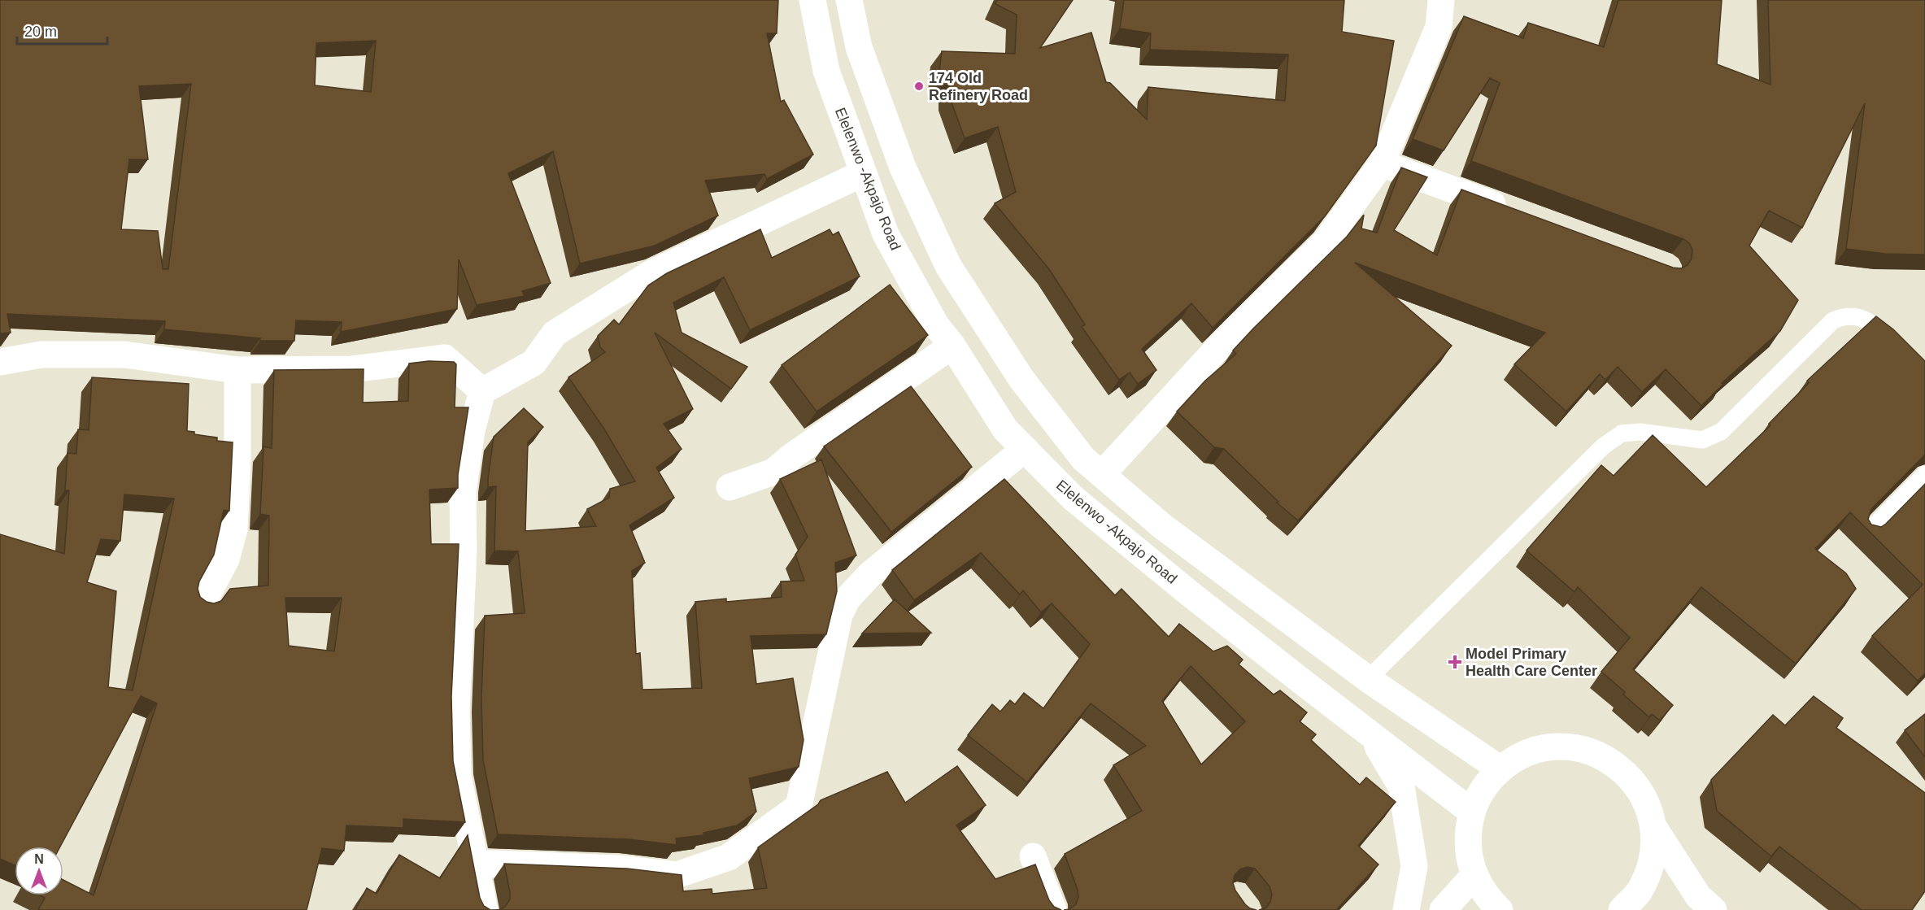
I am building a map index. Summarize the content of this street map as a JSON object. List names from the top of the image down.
{
  "streets": {
    "street": ["Elelenwo -Akpajo Road"]
  },
  "places": {
    "other": ["174 Old Refinery Road"],
    "health": ["Model Primary Health Care Center"]
  },
  "scale_bar": "20 m",
  "north": "top"
}
